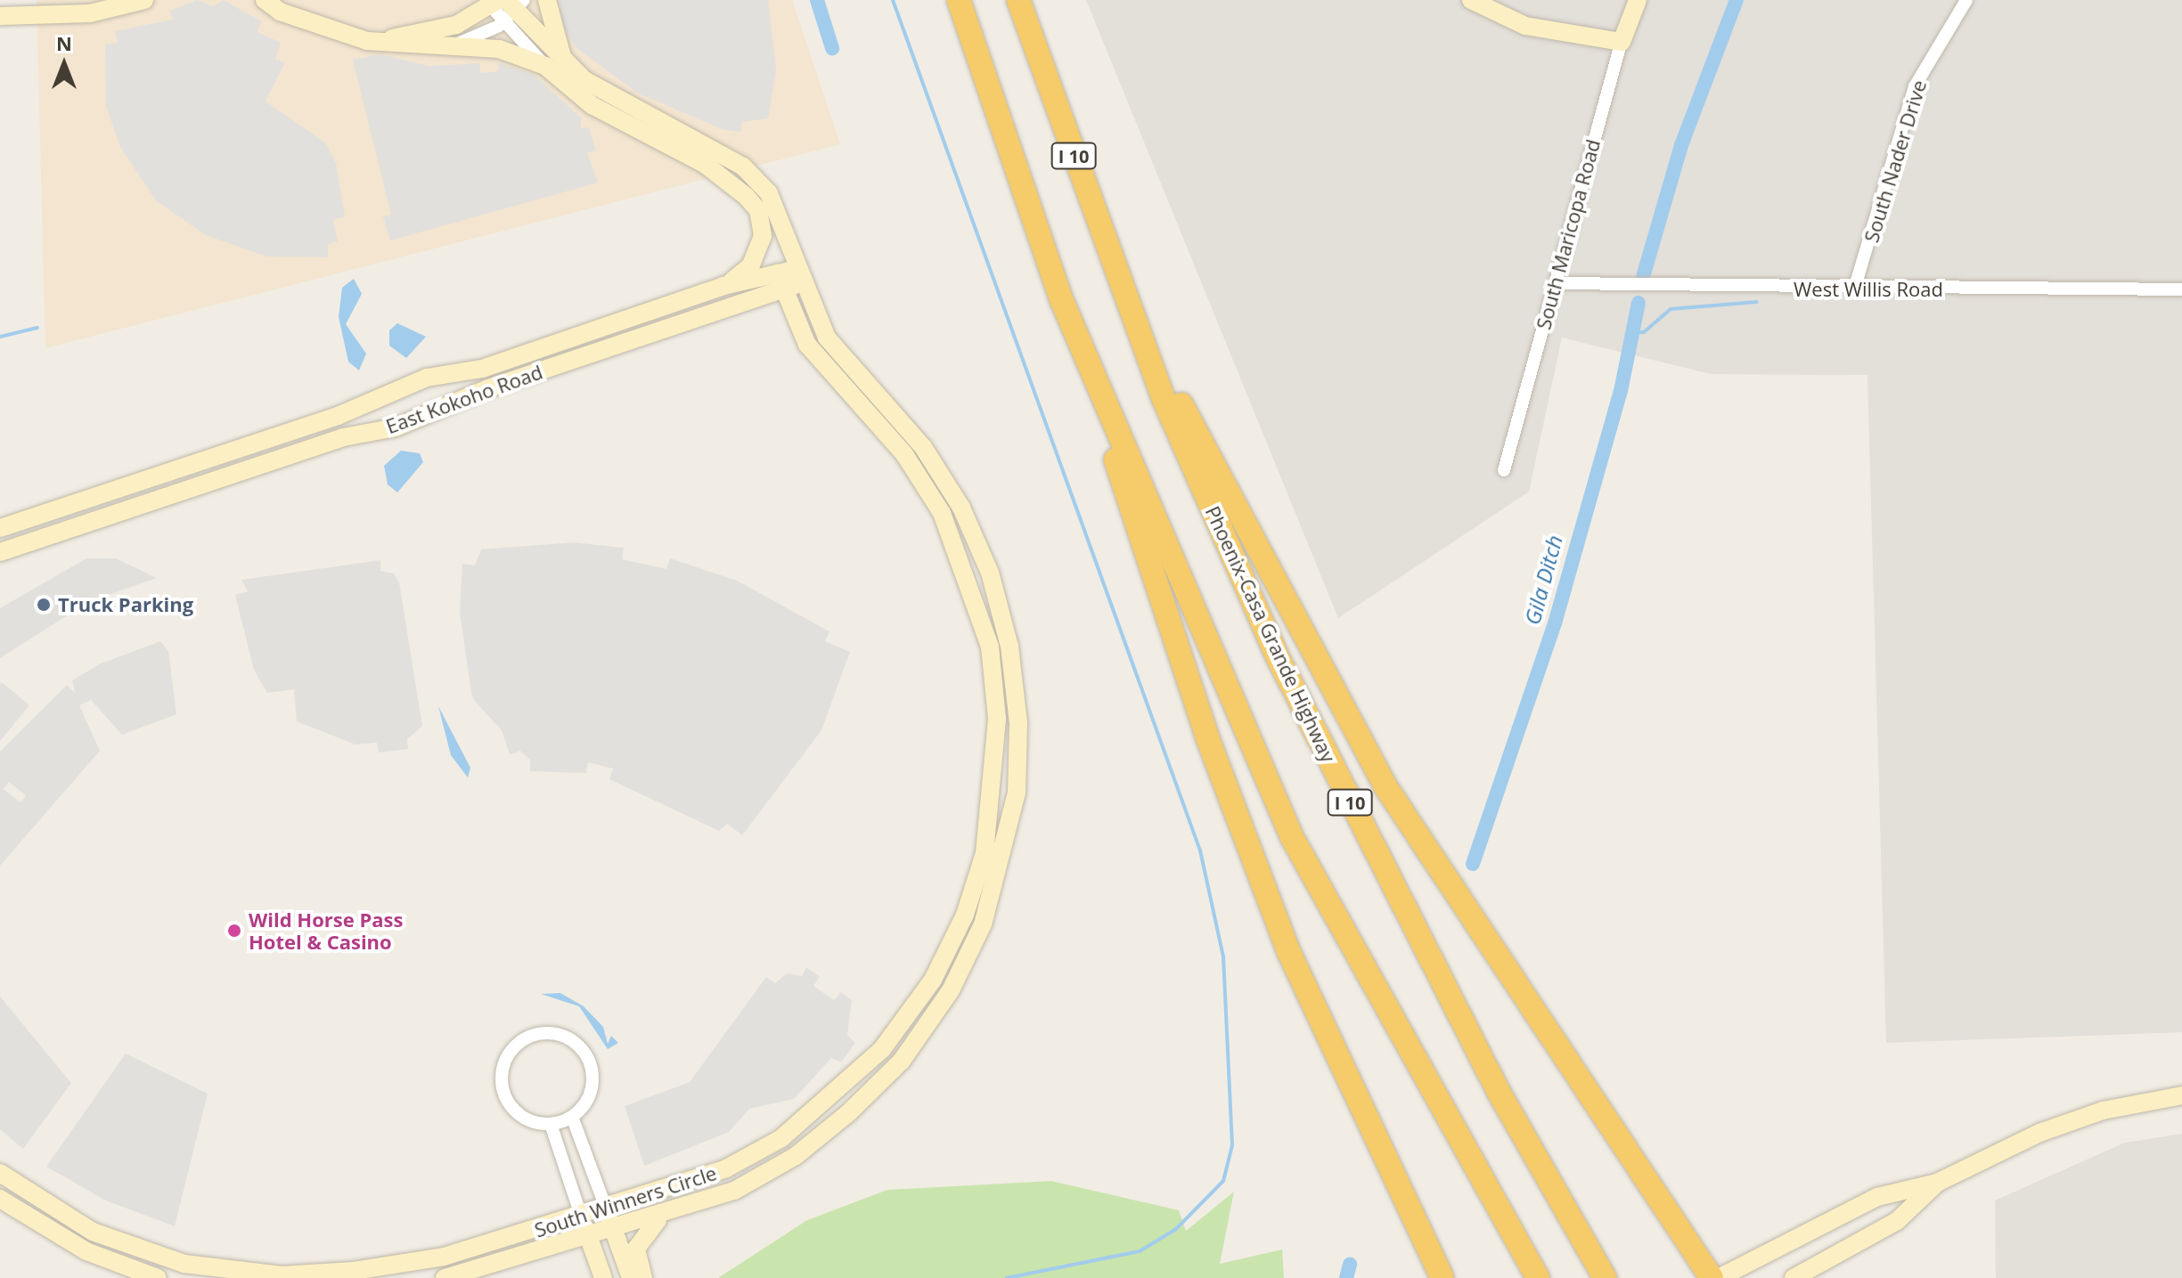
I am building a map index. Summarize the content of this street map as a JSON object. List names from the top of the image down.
{
  "streets": {
    "highway": ["I 10", "Phoenix-Casa Grande Highway"],
    "street": [
      "South Nader Drive",
      "South Maricopa Road",
      "West Willis Road",
      "East Kokoho Road",
      "South Winners Circle"
    ]
  },
  "crossings": [
    ["South Nader Drive", "West Willis Road"],
    ["South Maricopa Road", "West Willis Road"],
    ["East Kokoho Road", "South Winners Circle"]
  ],
  "water": ["Gila Ditch"],
  "places": ["Truck Parking", "Wild Horse Pass Hotel & Casino"],
  "north": "top"
}
